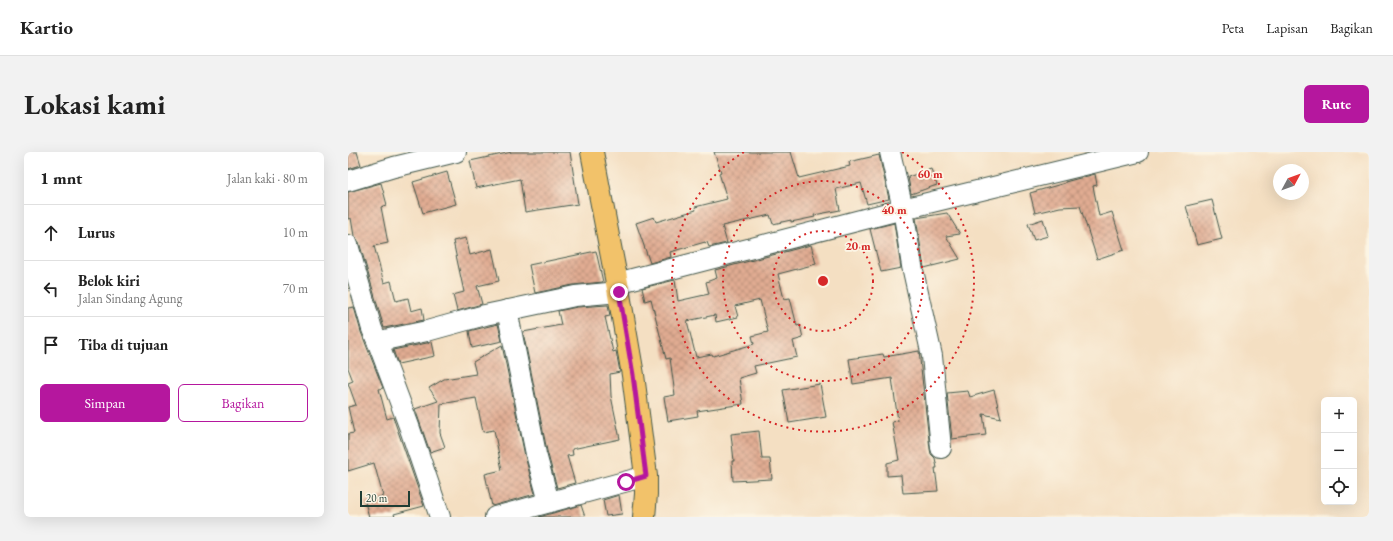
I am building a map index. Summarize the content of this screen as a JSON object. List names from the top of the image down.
{
  "scale_bar": "20 m",
  "north": "top right",
  "page": {
    "header": "Kartio",
    "nav": ["Peta", "Lapisan", "Bagikan"],
    "buttons": [
      "Rute",
      ["Simpan", "Bagikan"]
    ],
    "title": "Lokasi kami",
    "heading": ["1 mnt", "Jalan kaki · 80 m"],
    "list": [
      ["Lurus", "10 m"],
      ["Belok kiri", "Jalan Sindang Agung", "70 m"],
      "Tiba di tujuan"
    ],
    "map_buttons": ["+", "−"],
    "scale": "20 m"
  },
  "rings": ["60 m", "40 m", "20 m"]
}
